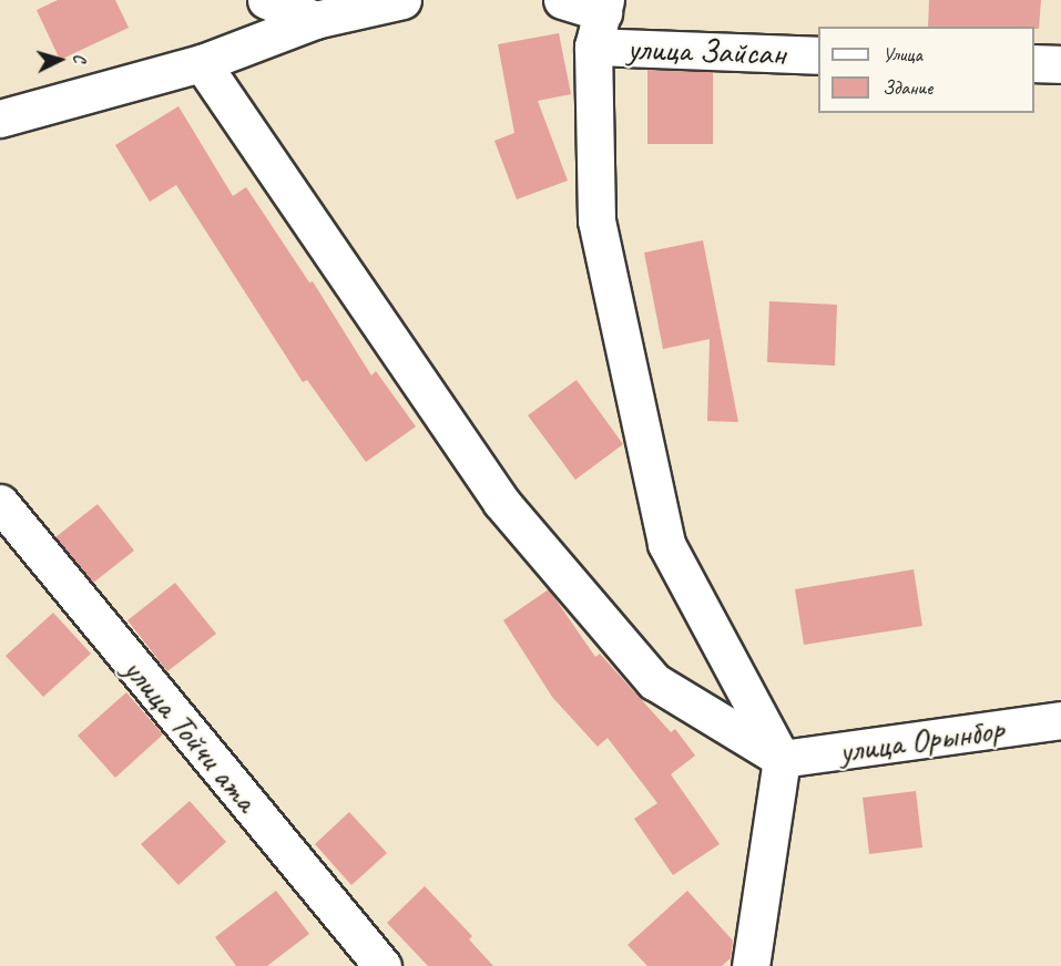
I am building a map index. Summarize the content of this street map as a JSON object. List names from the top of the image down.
{
  "streets": {
    "street": ["улица Зайсан", "улица Тойчи ата", "улица Орынбор"]
  },
  "legend": ["Улица", "Здание"],
  "north": "right"
}
